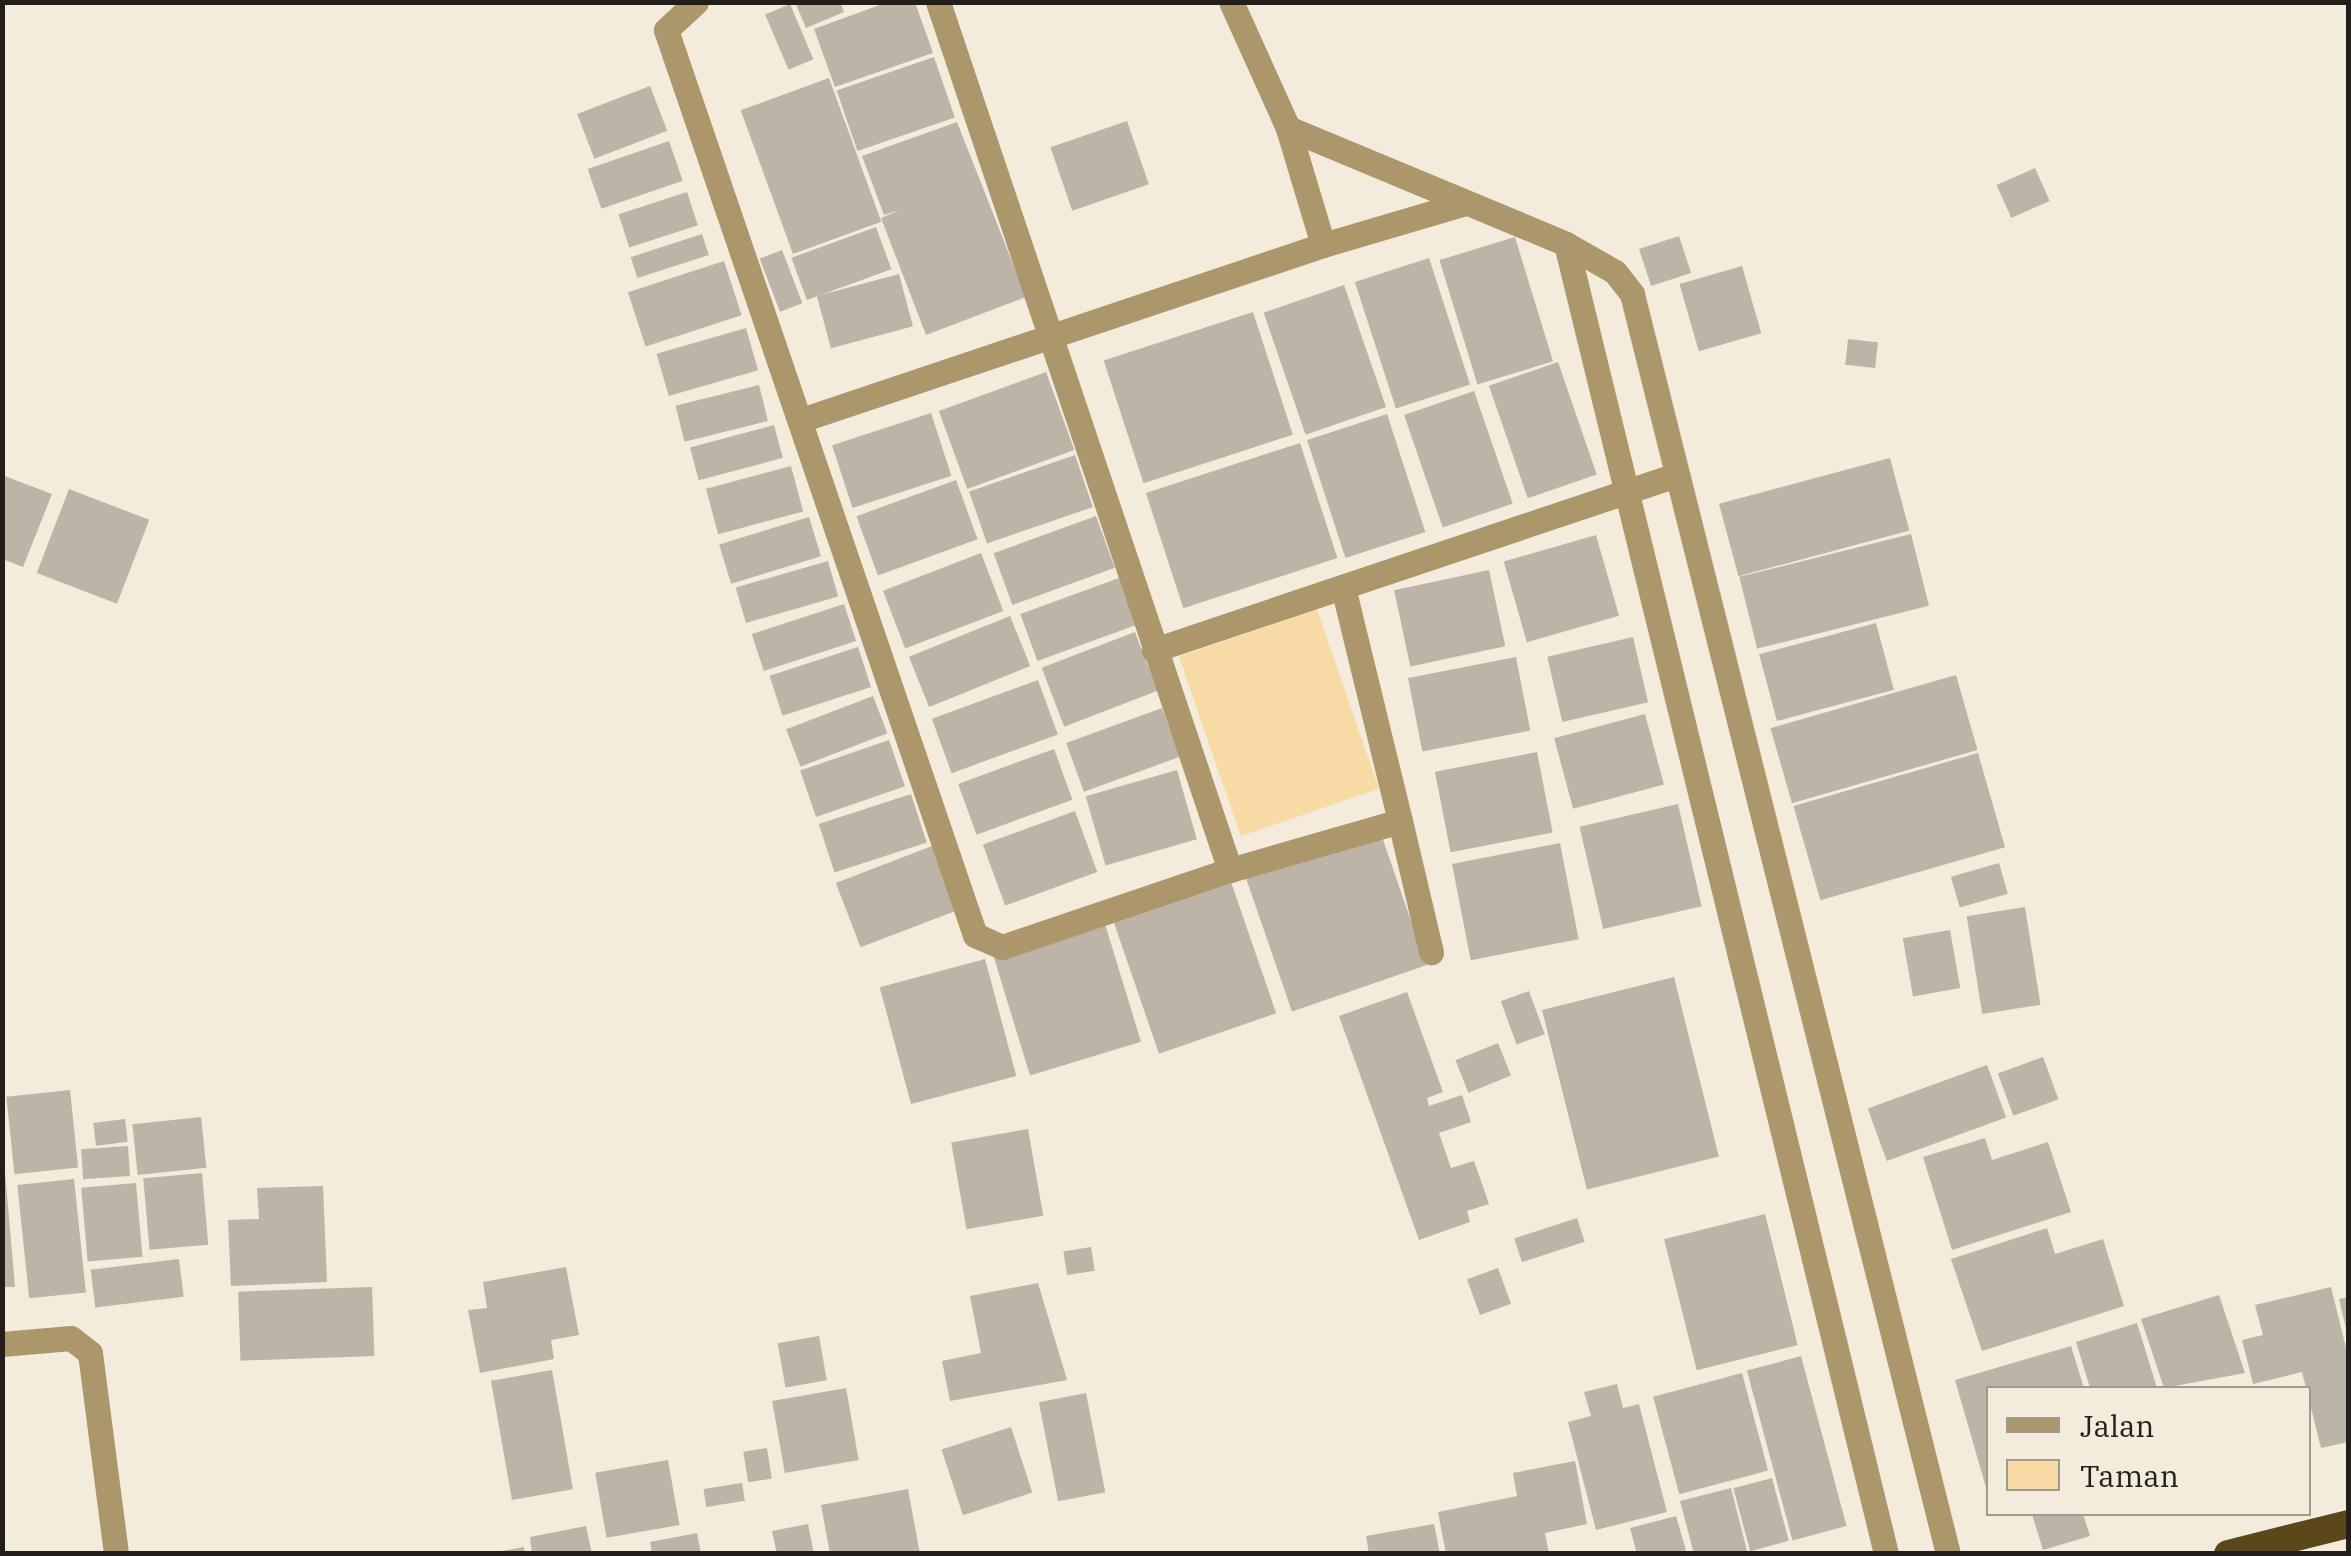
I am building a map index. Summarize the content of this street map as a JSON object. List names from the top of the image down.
{
  "legend": ["Jalan", "Taman"]
}
